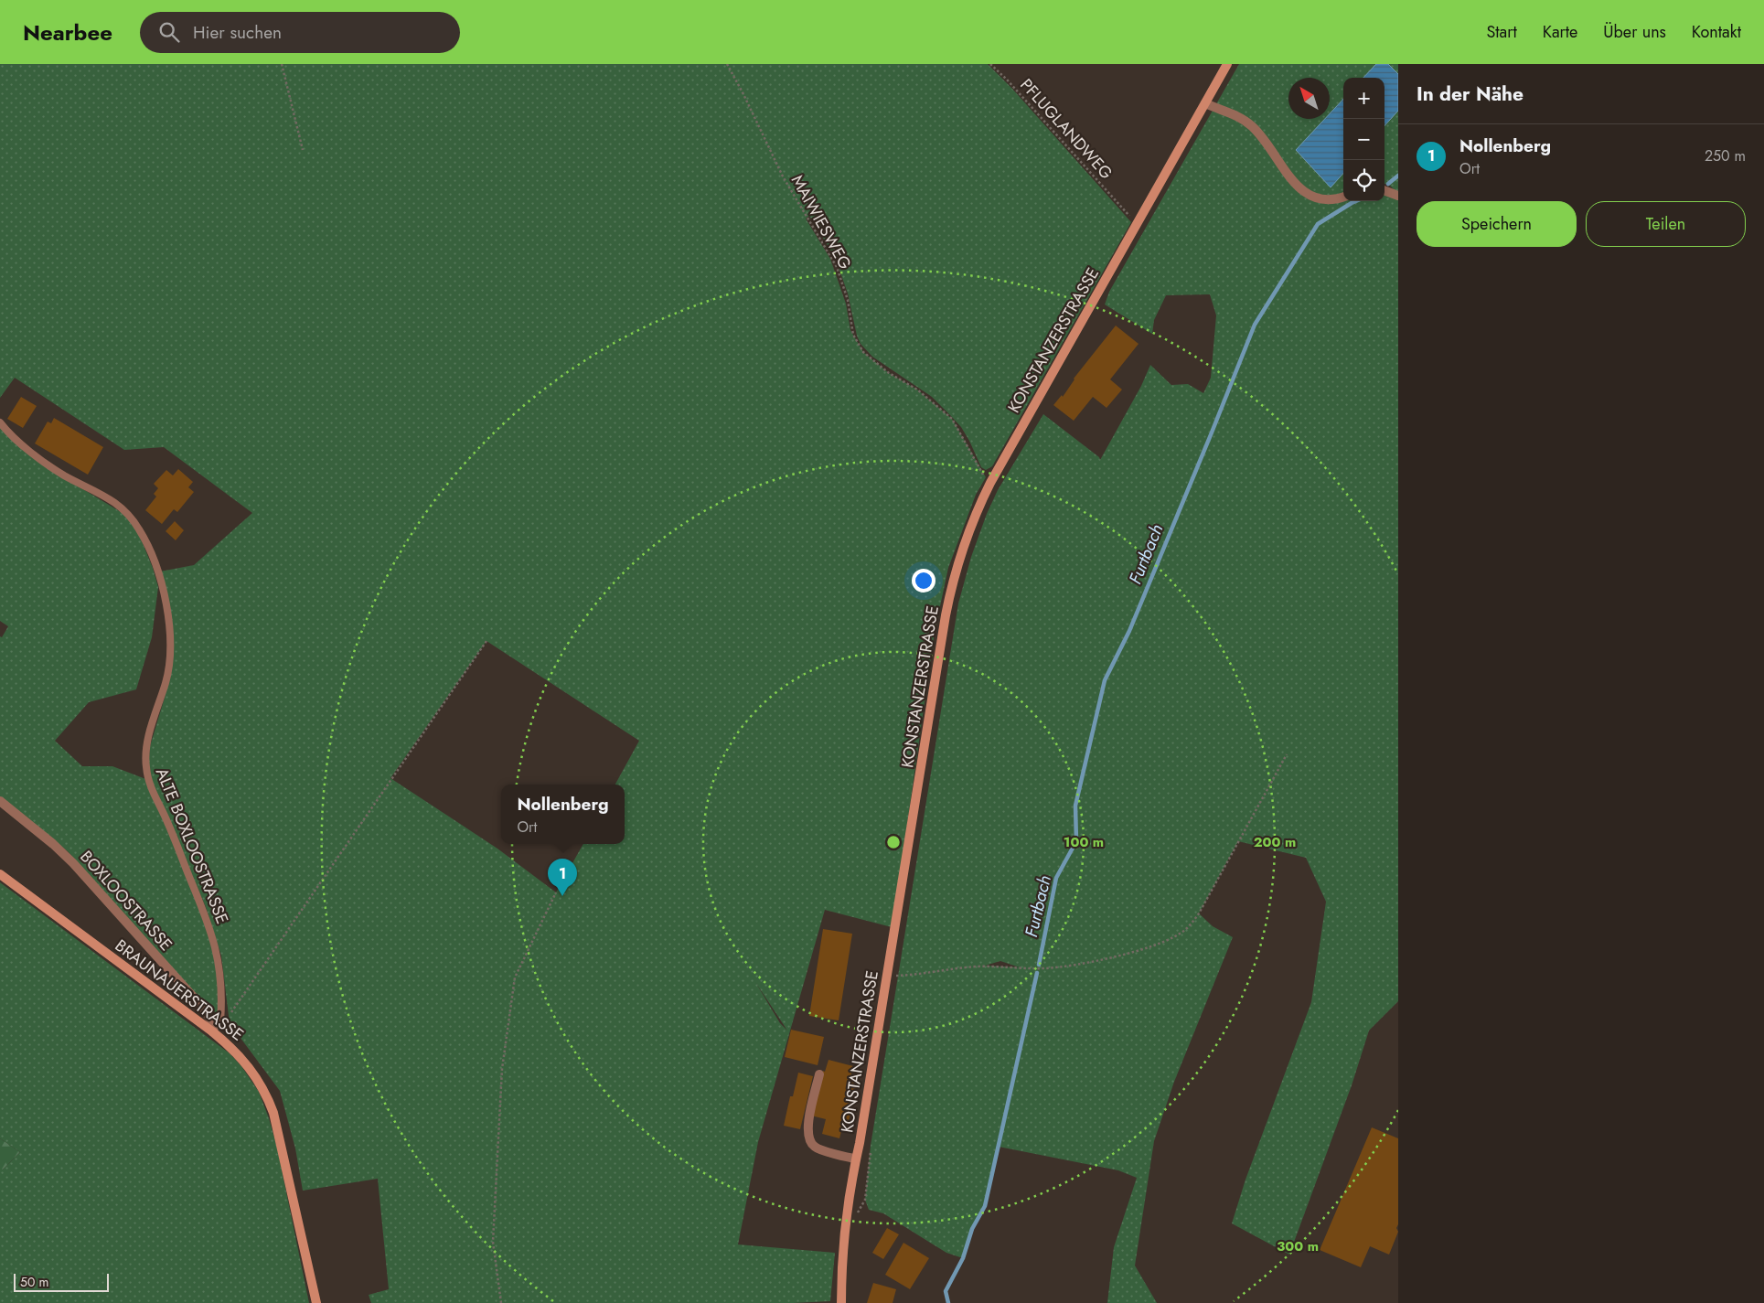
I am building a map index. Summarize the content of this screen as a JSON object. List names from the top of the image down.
{
  "streets": {
    "main road": ["KONSTANZERSTRASSE", "BRAUNAUERSTRASSE"],
    "street": ["BOXLOOSTRASSE"],
    "lane": ["ALTE BOXLOOSTRASSE"],
    "path": ["PFLUGLANDWEG", "MAIWIESWEG"]
  },
  "crossings": [
    ["MAIWIESWEG", "KONSTANZERSTRASSE"],
    ["ALTE BOXLOOSTRASSE", "BOXLOOSTRASSE"],
    ["ALTE BOXLOOSTRASSE", "BRAUNAUERSTRASSE"],
    ["BOXLOOSTRASSE", "BRAUNAUERSTRASSE"]
  ],
  "water": ["Furtbach"],
  "scale_bar": "50 m",
  "north": "top left",
  "page": {
    "header": "Nearbee",
    "search": "Hier suchen",
    "nav": [
      "Start",
      "Karte",
      "Über uns",
      "Kontakt"
    ],
    "heading": "In der Nähe",
    "map_buttons": ["+", "−"],
    "list": [
      {
        "mark": "1",
        "name": "Nollenberg",
        "note": "Ort",
        "value": "250 m"
      }
    ],
    "buttons": ["Speichern", "Teilen"],
    "popup": ["Nollenberg", "Ort"],
    "pins": "1",
    "scale": "50 m"
  },
  "rings": ["100 m", "200 m", "300 m"]
}
